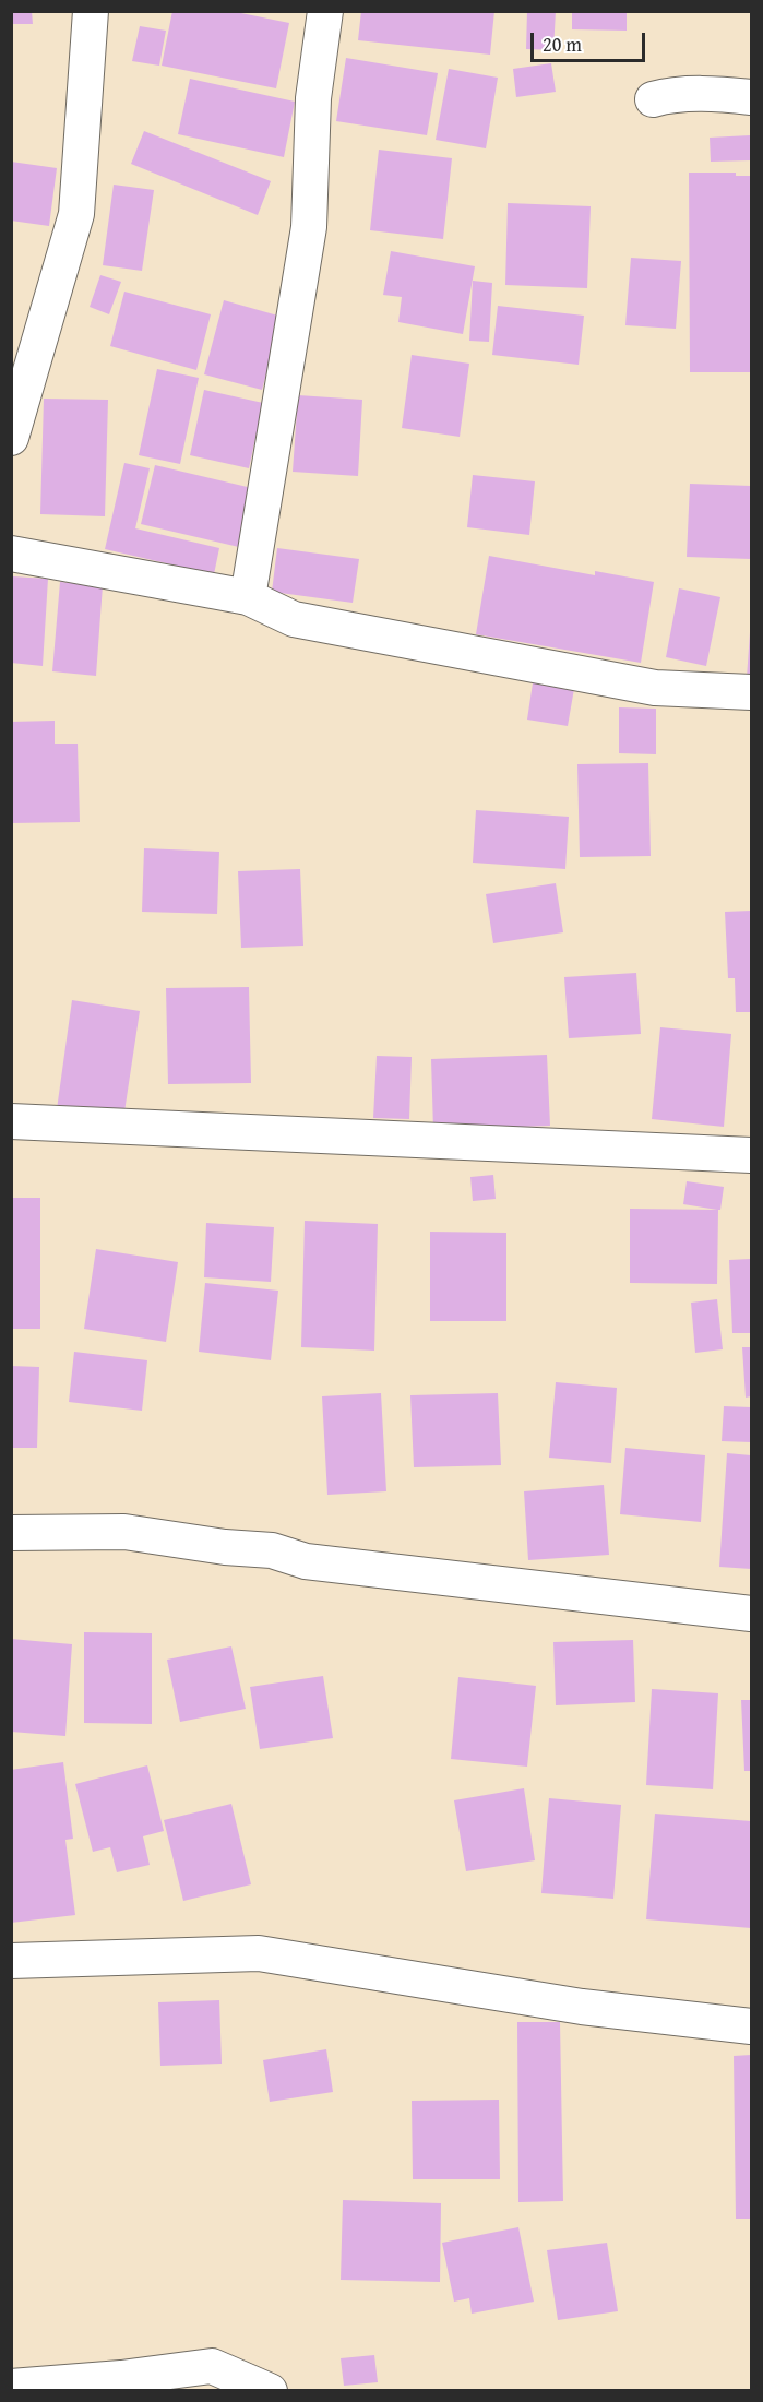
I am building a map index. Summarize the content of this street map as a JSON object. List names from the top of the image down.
{
  "scale_bar": "20 m"
}
